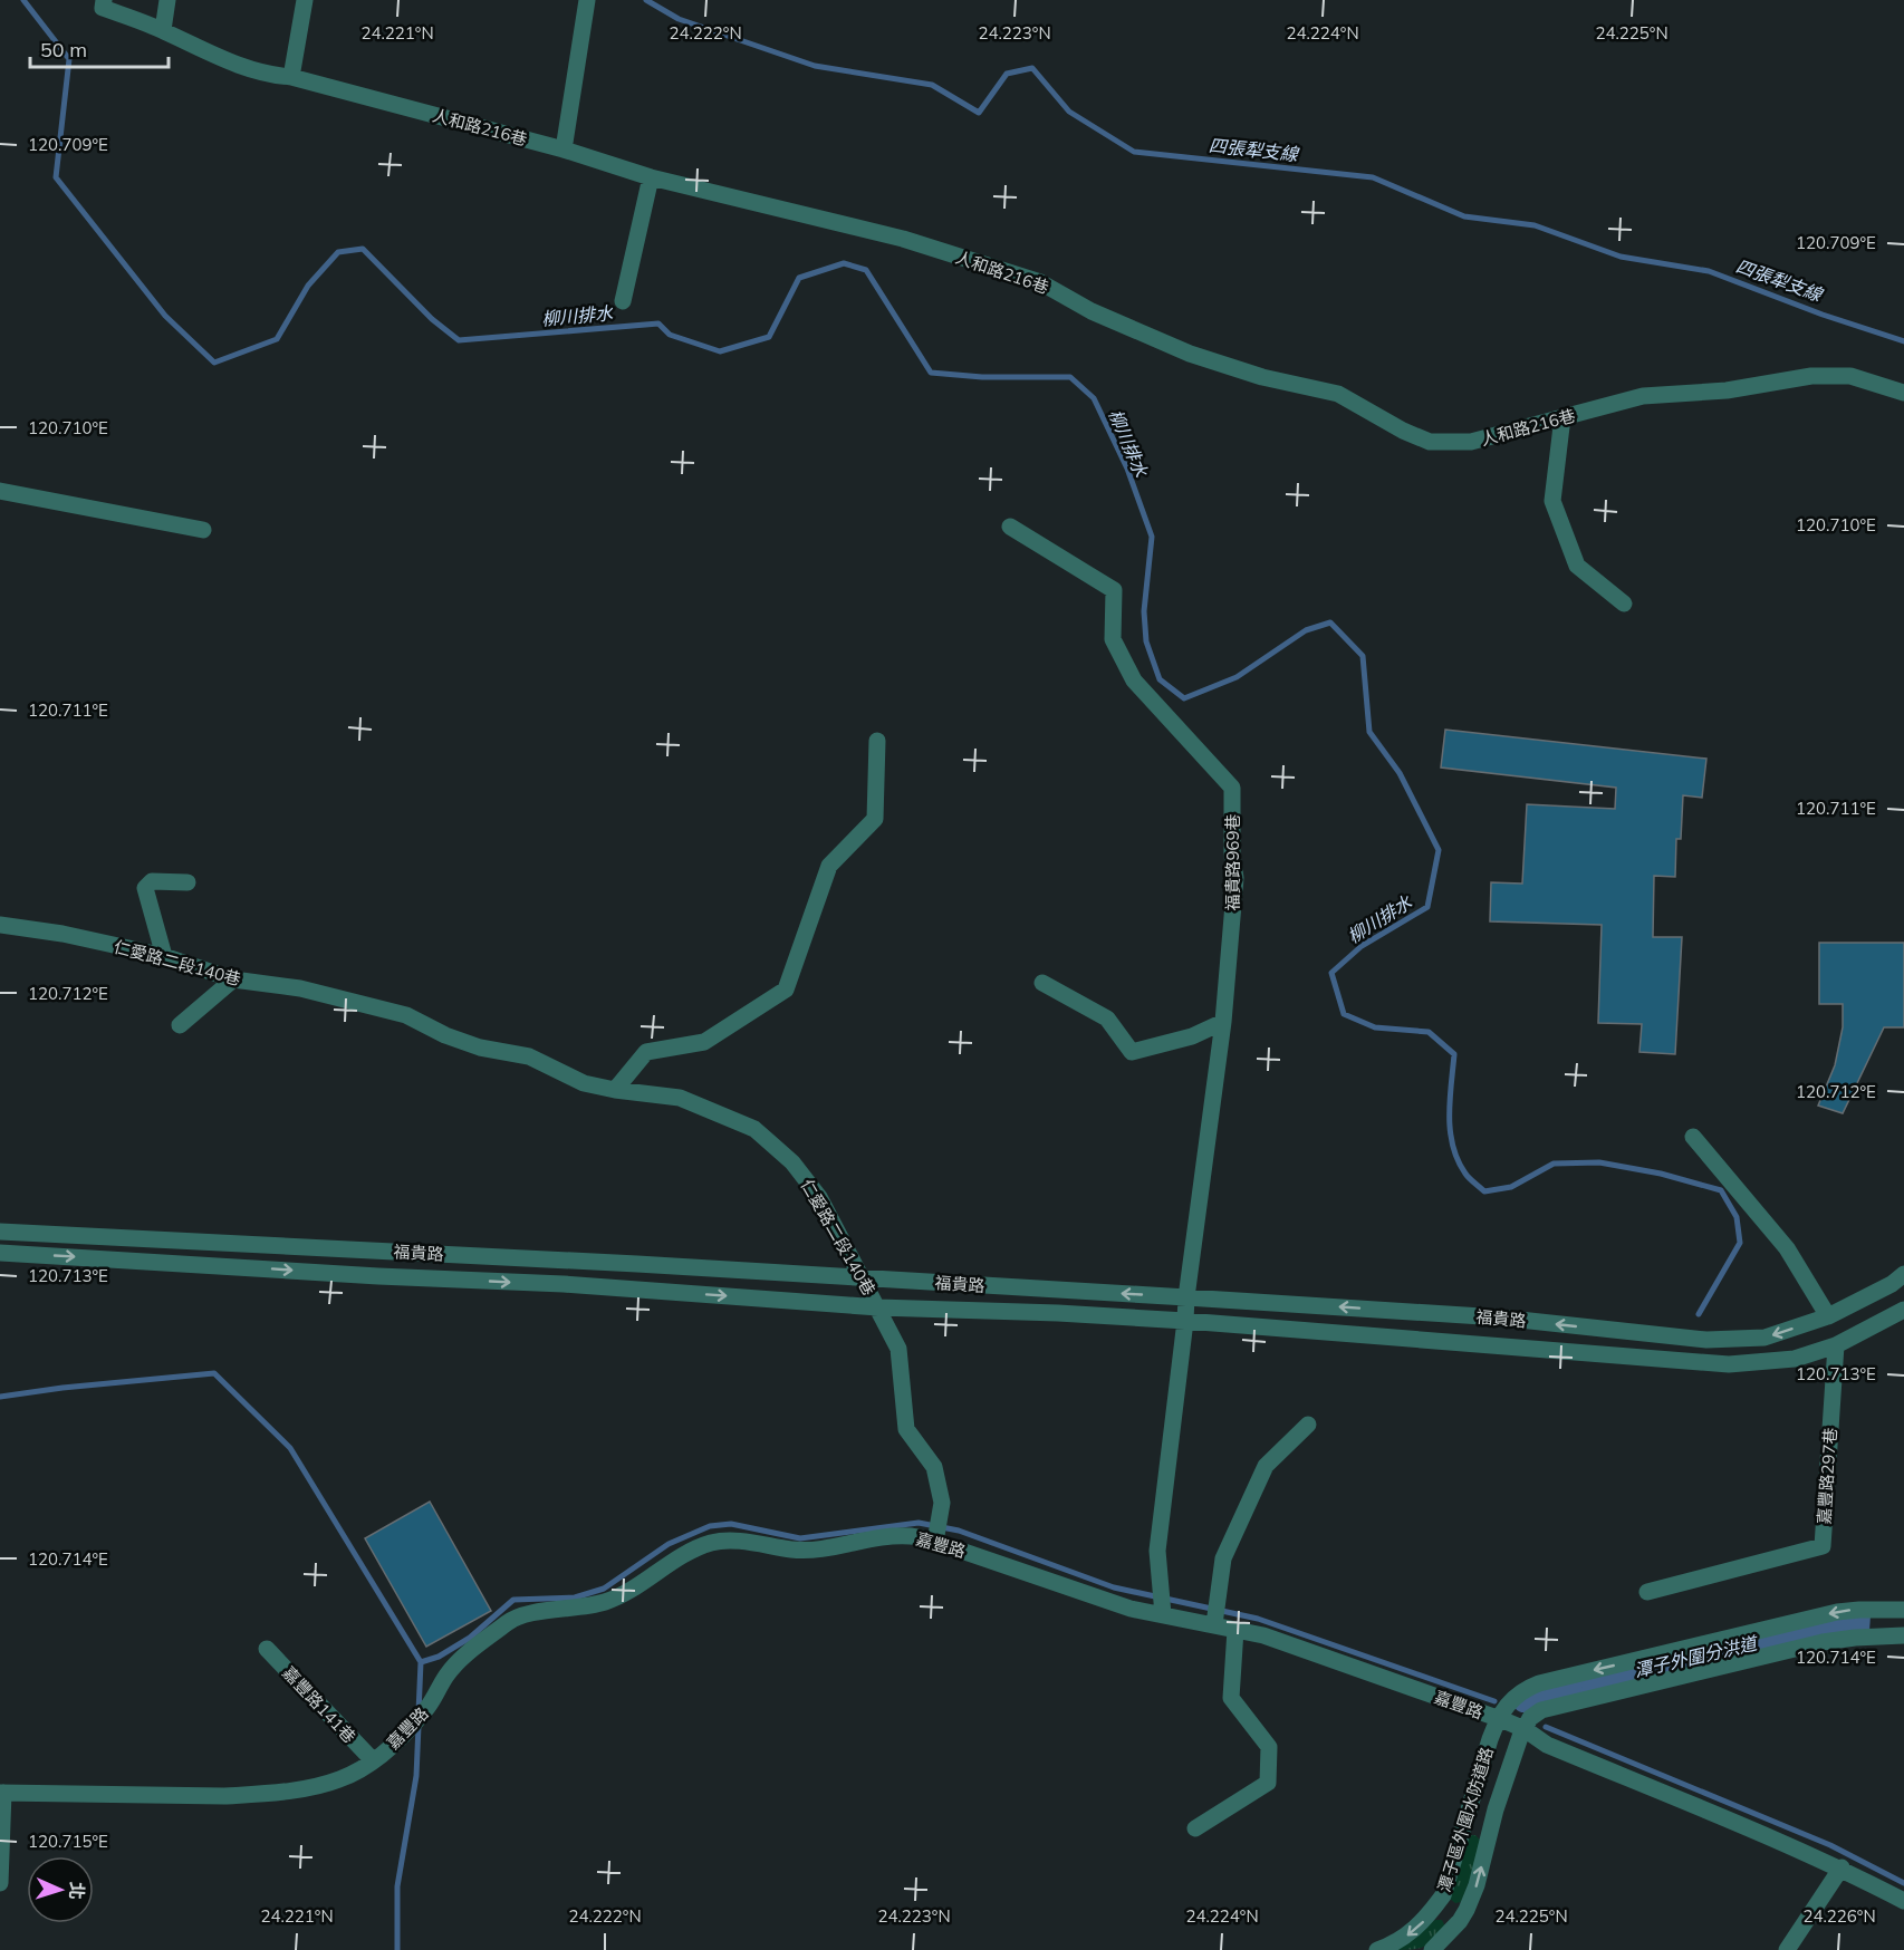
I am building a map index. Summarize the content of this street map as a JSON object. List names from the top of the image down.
{
  "streets": {
    "street": [
      "人和路216巷",
      "福貴路969巷",
      "仁愛路二段140巷",
      "福貴路",
      "嘉豐路297巷",
      "嘉豐路",
      "嘉豐路141巷",
      "潭子區外圍水防道路"
    ]
  },
  "crossings": [
    ["福貴路969巷", "福貴路"],
    ["福貴路969巷", "嘉豐路"],
    ["仁愛路二段140巷", "福貴路"],
    ["仁愛路二段140巷", "嘉豐路"],
    ["福貴路", "嘉豐路297巷"],
    ["嘉豐路", "嘉豐路141巷"],
    ["嘉豐路", "潭子區外圍水防道路"]
  ],
  "water": ["四張犁支線", "柳川排水", "潭子外圍分洪道"],
  "scale_bar": "50 m",
  "north": "right",
  "coordinates": [
    "24.221°N",
    "24.222°N",
    "24.223°N",
    "24.224°N",
    "24.225°N",
    "120.709°E",
    "120.710°E",
    "120.711°E",
    "120.712°E",
    "120.713°E",
    "120.714°E",
    "120.715°E",
    "24.226°N"
  ]
}
